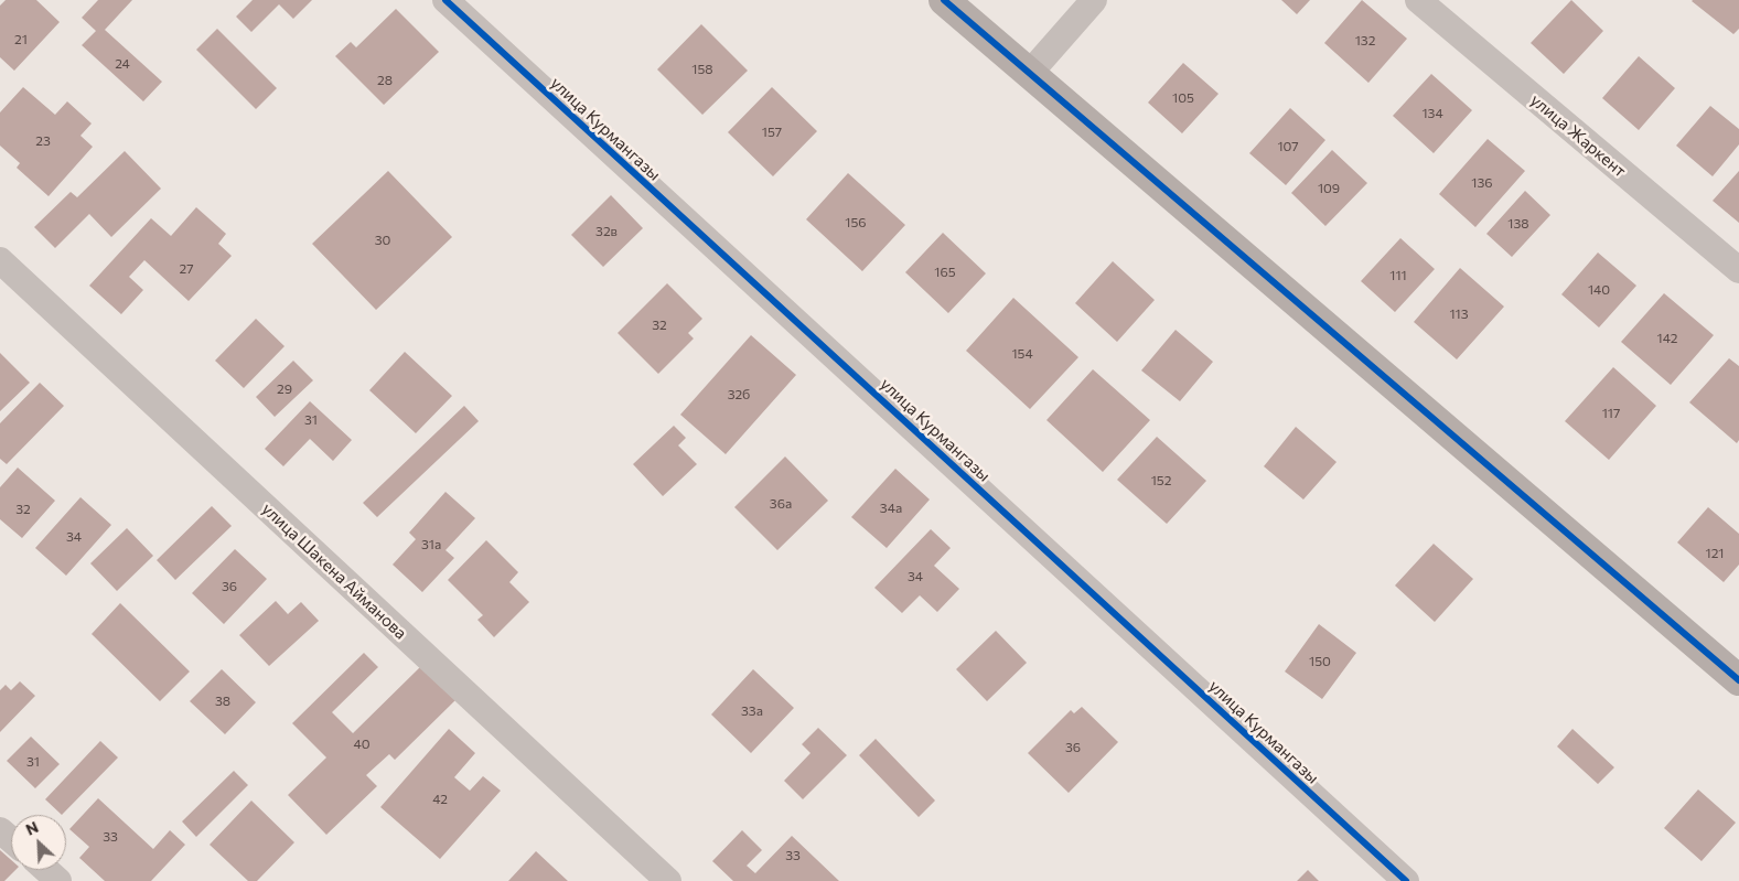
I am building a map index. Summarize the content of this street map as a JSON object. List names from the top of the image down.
{
  "streets": {
    "street": ["улица Курмангазы", "улица Жаркент", "улица Шакена Айманова"]
  },
  "house_numbers": [
    "21",
    "132",
    "24",
    "158",
    "28",
    "105",
    "134",
    "157",
    "23",
    "107",
    "136",
    "109",
    "156",
    "138",
    "32в",
    "30",
    "27",
    "165",
    "111",
    "140",
    "113",
    "32",
    "142",
    "154",
    "29",
    "32б",
    "117",
    "31",
    "152",
    "36а",
    "34а",
    "32",
    "34",
    "31а",
    "121",
    "34",
    "36",
    "150",
    "38",
    "33а",
    "40",
    "36",
    "31",
    "42",
    "33",
    "33"
  ],
  "north": "top left"
}
